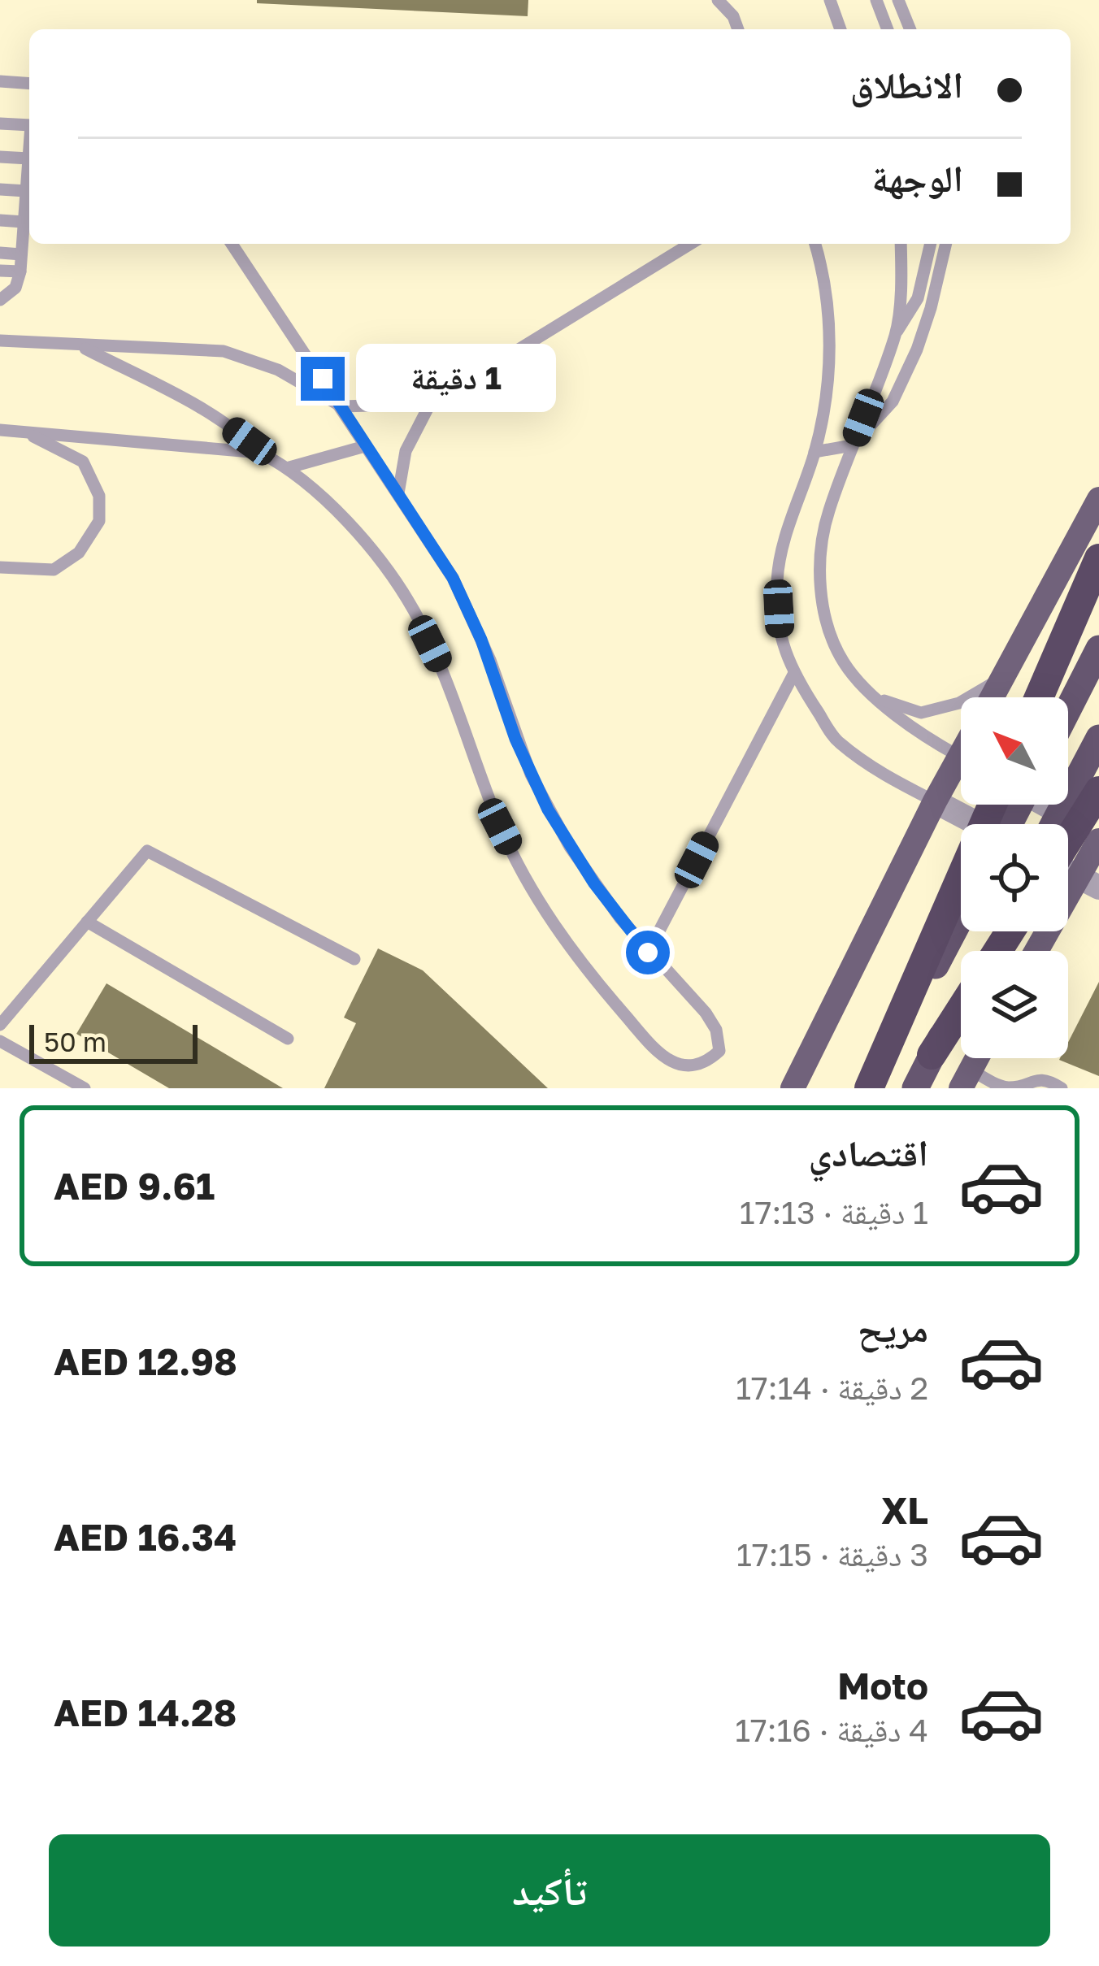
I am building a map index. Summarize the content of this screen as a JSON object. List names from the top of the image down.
{
  "scale_bar": "50 m",
  "north": "top left",
  "page": {
    "banner": ["الانطلاق", "الوجهة"],
    "bubble": "1 دقيقة",
    "scale": "50 m",
    "list": [
      {
        "name": "اقتصادي",
        "note": "1 دقيقة · 17:13",
        "value": "AED 9.61"
      },
      {
        "name": "مريح",
        "note": "2 دقيقة · 17:14",
        "value": "AED 12.98"
      },
      {
        "name": "XL",
        "note": "3 دقيقة · 17:15",
        "value": "AED 16.34"
      },
      {
        "name": "Moto",
        "note": "4 دقيقة · 17:16",
        "value": "AED 14.28"
      }
    ],
    "buttons": "تأكيد"
  }
}
